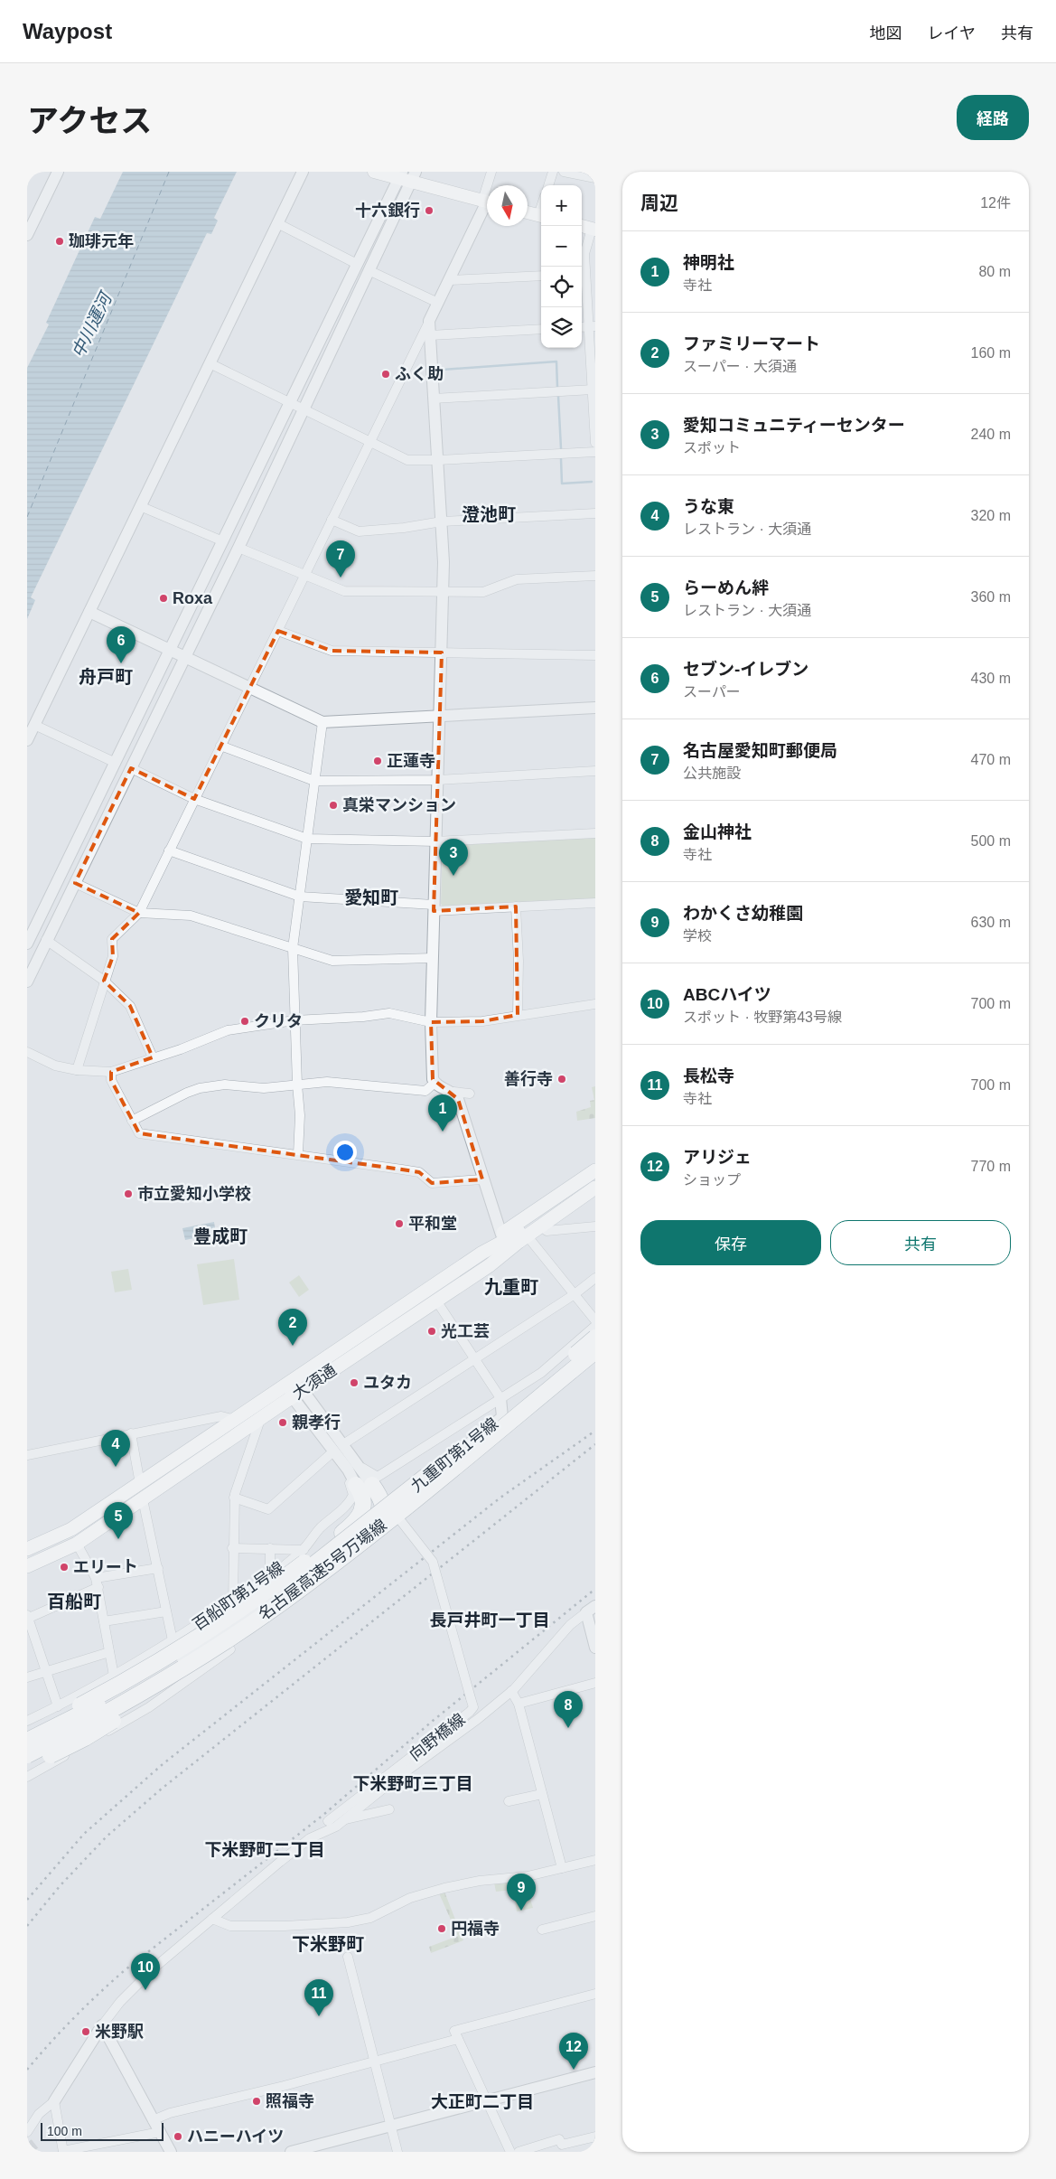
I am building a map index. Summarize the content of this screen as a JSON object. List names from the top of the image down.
{
  "streets": {
    "highway": ["名古屋高速5号万場線"],
    "main road": ["大須通"],
    "street": ["九重町第1号線", "百船町第1号線", "向野橋線"]
  },
  "crossings": [
    ["九重町第1号線", "向野橋線"]
  ],
  "districts": [
    "澄池町",
    "舟戸町",
    "愛知町",
    "豊成町",
    "九重町",
    "百船町",
    "長戸井町一丁目",
    "下米野町三丁目",
    "下米野町二丁目",
    "下米野町",
    "大正町二丁目"
  ],
  "water": ["中川運河"],
  "places": [
    "十六銀行",
    "珈琲元年",
    "ふく助",
    "Roxa",
    "正蓮寺",
    "真栄マンション",
    "クリタ",
    "善行寺",
    "市立愛知小学校",
    "平和堂",
    "光工芸",
    "ユタカ",
    "親孝行",
    "エリート",
    "円福寺",
    "米野駅",
    "照福寺",
    "ハニーハイツ"
  ],
  "scale_bar": "100 m",
  "north": "bottom",
  "page": {
    "header": "Waypost",
    "nav": ["地図", "レイヤ", "共有"],
    "title": "アクセス",
    "buttons": [
      "経路",
      ["保存", "共有"]
    ],
    "heading": ["周辺", "12件"],
    "map_buttons": ["+", "−"],
    "list": [
      {
        "mark": "1",
        "name": "神明社",
        "note": "寺社",
        "value": "80 m"
      },
      {
        "mark": "2",
        "name": "ファミリーマート",
        "note": "スーパー · 大須通",
        "value": "160 m"
      },
      {
        "mark": "3",
        "name": "愛知コミュニティーセンター",
        "note": "スポット",
        "value": "240 m"
      },
      {
        "mark": "4",
        "name": "うな東",
        "note": "レストラン · 大須通",
        "value": "320 m"
      },
      {
        "mark": "5",
        "name": "らーめん絆",
        "note": "レストラン · 大須通",
        "value": "360 m"
      },
      {
        "mark": "6",
        "name": "セブン-イレブン",
        "note": "スーパー",
        "value": "430 m"
      },
      {
        "mark": "7",
        "name": "名古屋愛知町郵便局",
        "note": "公共施設",
        "value": "470 m"
      },
      {
        "mark": "8",
        "name": "金山神社",
        "note": "寺社",
        "value": "500 m"
      },
      {
        "mark": "9",
        "name": "わかくさ幼稚園",
        "note": "学校",
        "value": "630 m"
      },
      {
        "mark": "10",
        "name": "ABCハイツ",
        "note": "スポット · 牧野第43号線",
        "value": "700 m"
      },
      {
        "mark": "11",
        "name": "長松寺",
        "note": "寺社",
        "value": "700 m"
      },
      {
        "mark": "12",
        "name": "アリジェ",
        "note": "ショップ",
        "value": "770 m"
      }
    ],
    "pins": [
      "7",
      "6",
      "3",
      "1",
      "2",
      "4",
      "5",
      "8",
      "9",
      "10",
      "11",
      "12"
    ],
    "scale": "100 m"
  }
}
